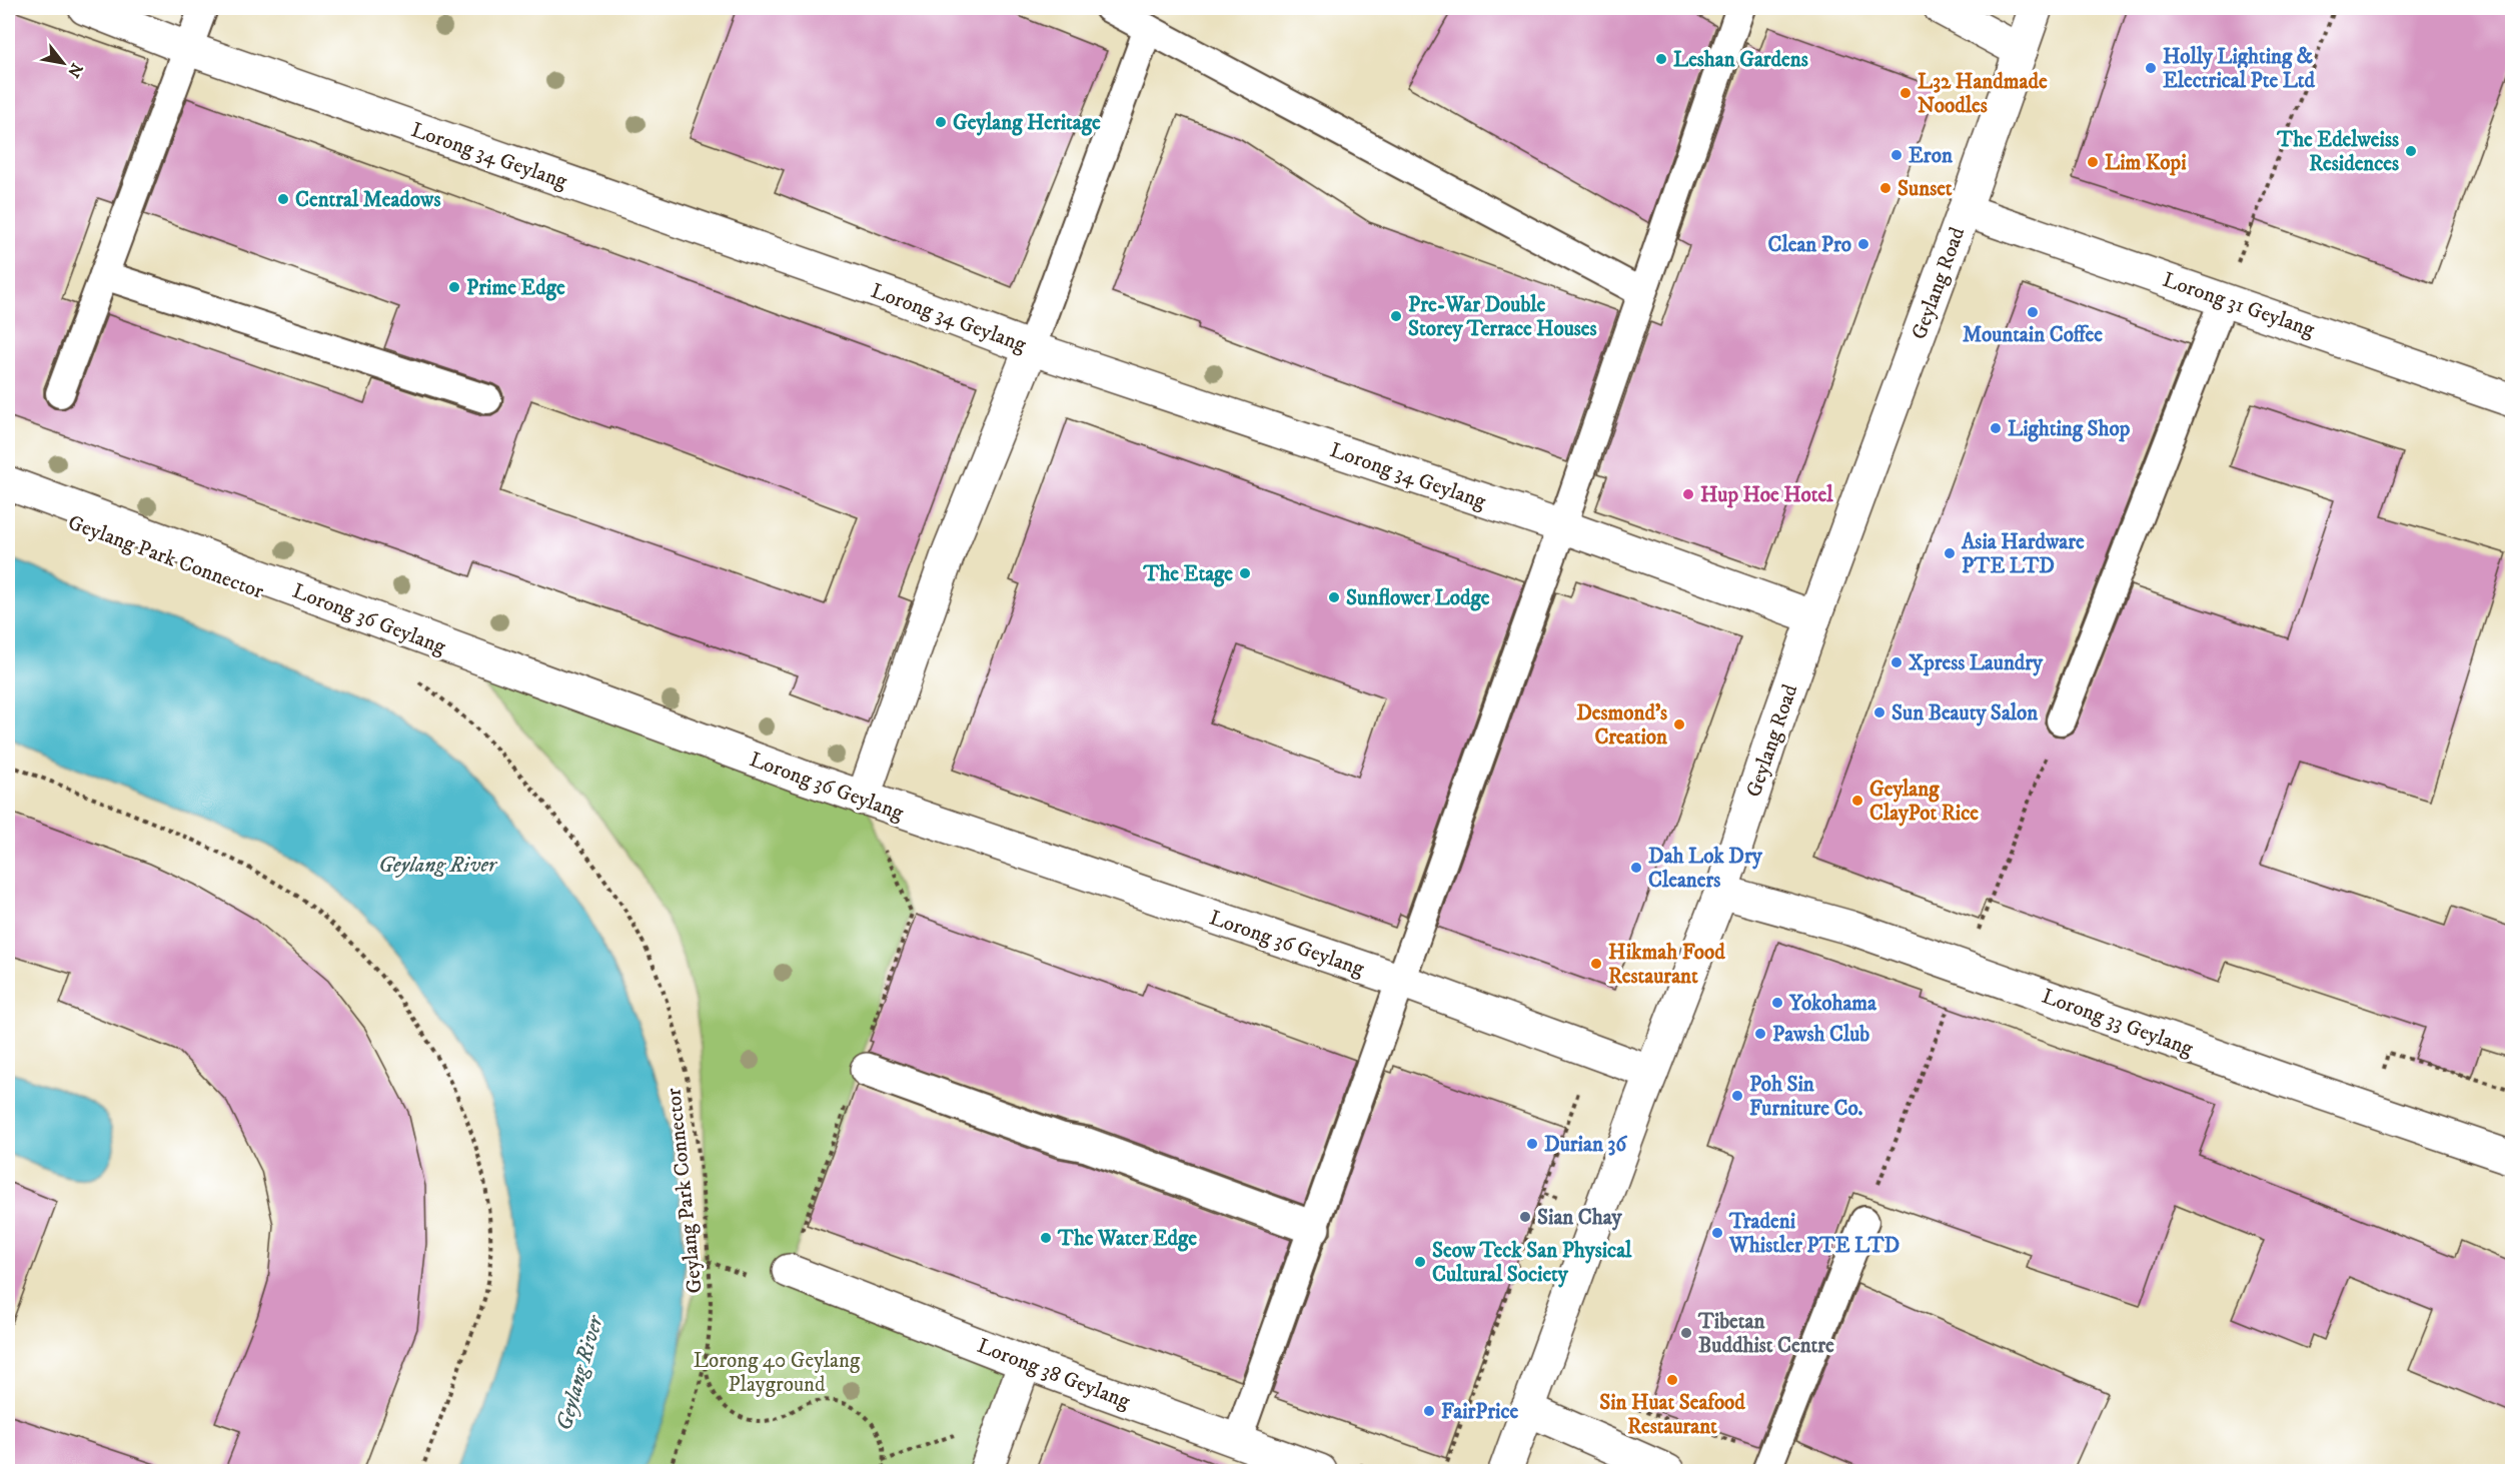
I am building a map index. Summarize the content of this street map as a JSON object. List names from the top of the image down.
{
  "streets": {
    "street": [
      "Lorong 34 Geylang",
      "Geylang Road",
      "Lorong 31 Geylang",
      "Lorong 36 Geylang",
      "Lorong 33 Geylang",
      "Lorong 38 Geylang"
    ],
    "path": ["Geylang Park Connector"]
  },
  "crossings": [
    ["Lorong 34 Geylang", "Geylang Road"],
    ["Geylang Road", "Lorong 31 Geylang"],
    ["Geylang Road", "Lorong 36 Geylang"],
    ["Geylang Road", "Lorong 33 Geylang"]
  ],
  "water": ["Geylang River"],
  "parks": ["Lorong 40 Geylang Playground"],
  "places": [
    "Leshan Gardens",
    "Holly Lighting & Electrical Pte Ltd",
    "L32 Handmade Noodles",
    "Geylang Heritage",
    "The Edelweiss Residences",
    "Eron",
    "Lim Kopi",
    "Sunset",
    "Central Meadows",
    "Clean Pro",
    "Prime Edge",
    "Mountain Coffee",
    "Pre-War Double Storey Terrace Houses",
    "Lighting Shop",
    "Hup Hoe Hotel",
    "Asia Hardware PTE LTD",
    "The Etage",
    "Sunflower Lodge",
    "Xpress Laundry",
    "Sun Beauty Salon",
    "Desmond's Creation",
    "Geylang ClayPot Rice",
    "Dah Lok Dry Cleaners",
    "Hikmah Food Restaurant",
    "Yokohama",
    "Pawsh Club",
    "Poh Sin Furniture Co.",
    "Durian 36",
    "Sian Chay",
    "Tradeni Whistler PTE LTD",
    "The Water Edge",
    "Seow Teck San Physical Cultural Society",
    "Tibetan Buddhist Centre",
    "Sin Huat Seafood Restaurant",
    "FairPrice"
  ],
  "north": "bottom right"
}
